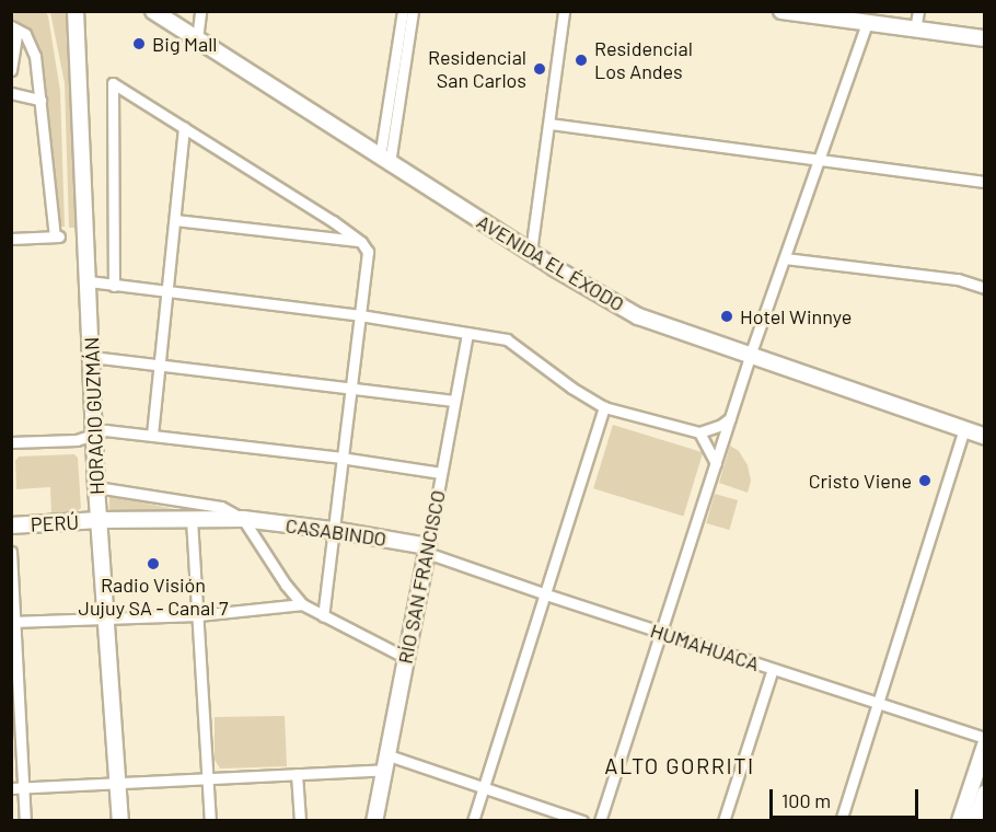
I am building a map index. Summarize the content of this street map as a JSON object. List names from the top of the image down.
{
  "streets": {
    "main road": [
      "AVENIDA EL ÉXODO",
      "HORACIO GUZMÁN",
      "PERÚ",
      "CASABINDO",
      "RÍO SAN FRANCISCO"
    ],
    "street": ["HUMAHUACA"]
  },
  "crossings": [
    ["HORACIO GUZMÁN", "PERÚ"],
    ["HORACIO GUZMÁN", "CASABINDO"],
    ["PERÚ", "CASABINDO"],
    ["CASABINDO", "RÍO SAN FRANCISCO"],
    ["CASABINDO", "HUMAHUACA"],
    ["RÍO SAN FRANCISCO", "HUMAHUACA"]
  ],
  "districts": ["ALTO GORRITI"],
  "places": [
    "Big Mall",
    "Residencial Los Andes",
    "Residencial San Carlos",
    "Hotel Winnye",
    "Cristo Viene",
    "Radio Visión Jujuy SA - Canal 7"
  ],
  "scale_bar": "100 m"
}
